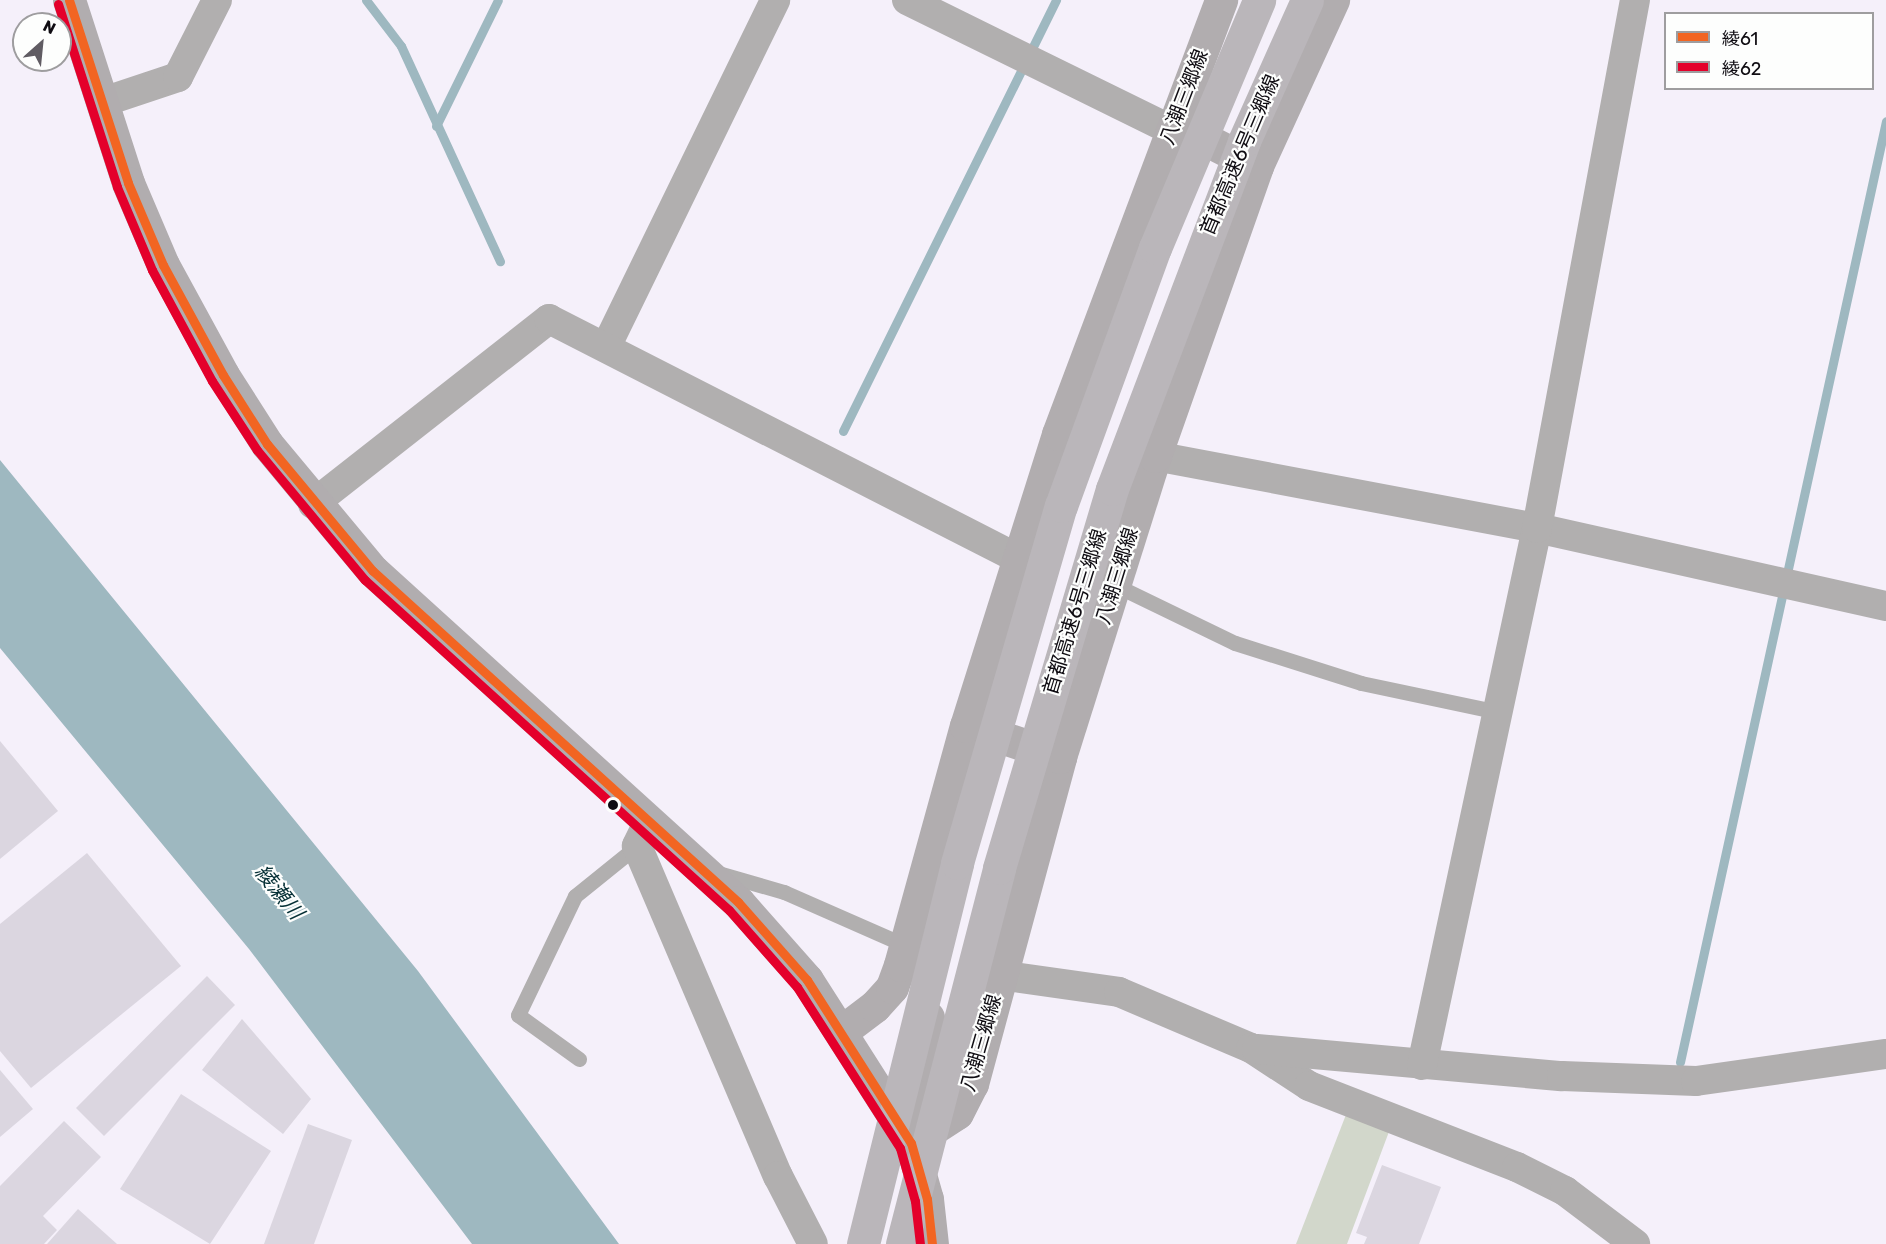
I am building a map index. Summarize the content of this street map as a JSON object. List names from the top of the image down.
{
  "streets": {
    "highway": ["首都高速6号三郷線"],
    "main road": ["八潮三郷線"]
  },
  "water": ["綾瀬川"],
  "lines": ["transit line 綾61", "transit line 綾62"],
  "legend": ["綾61", "綾62"],
  "north": "top right"
}
